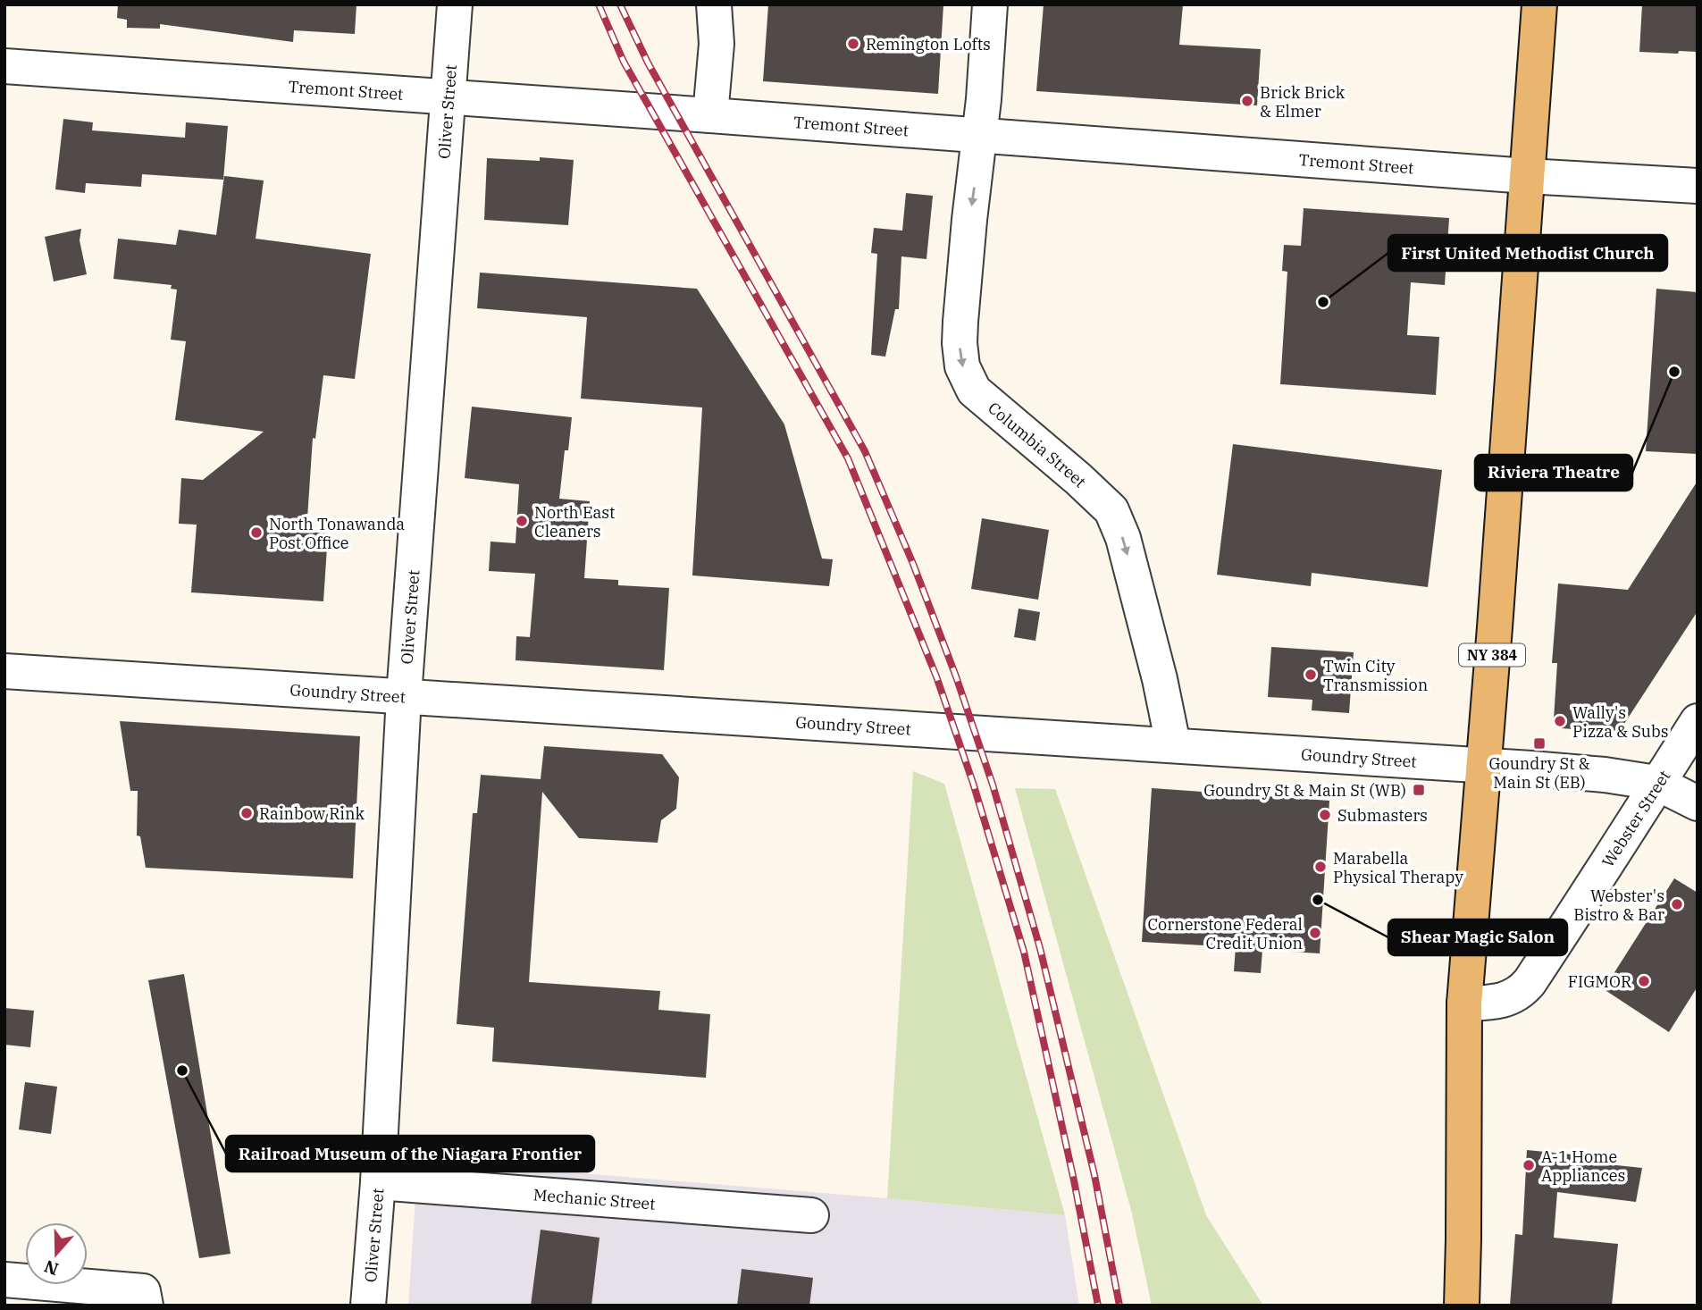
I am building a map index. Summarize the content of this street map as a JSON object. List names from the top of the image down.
{
  "streets": {
    "main road": ["NY 384"],
    "street": [
      "Tremont Street",
      "Oliver Street",
      "Columbia Street",
      "Goundry Street",
      "Webster Street",
      "Mechanic Street"
    ]
  },
  "crossings": [
    ["Tremont Street", "Oliver Street"],
    ["Tremont Street", "Columbia Street"],
    ["Tremont Street", "NY 384"],
    ["Oliver Street", "Goundry Street"],
    ["Oliver Street", "Mechanic Street"],
    ["Columbia Street", "Goundry Street"],
    ["NY 384", "Goundry Street"],
    ["NY 384", "Webster Street"],
    ["Goundry Street", "Webster Street"]
  ],
  "one_way": ["Columbia Street"],
  "places": {
    "other": [
      "Remington Lofts",
      "Brick Brick & Elmer",
      "First United Methodist Church",
      "Riviera Theatre",
      "North East Cleaners",
      "North Tonawanda Post Office",
      "Twin City Transmission",
      "Wally's Pizza & Subs",
      "Rainbow Rink",
      "Submasters",
      "Marabella Physical Therapy",
      "Shear Magic Salon",
      "Webster's Bistro & Bar",
      "Cornerstone Federal Credit Union",
      "FIGMOR",
      "Railroad Museum of the Niagara Frontier",
      "A-1 Home Appliances"
    ],
    "transit": ["Goundry St & Main St (EB)", "Goundry St & Main St (WB)"]
  },
  "north": "bottom"
}
